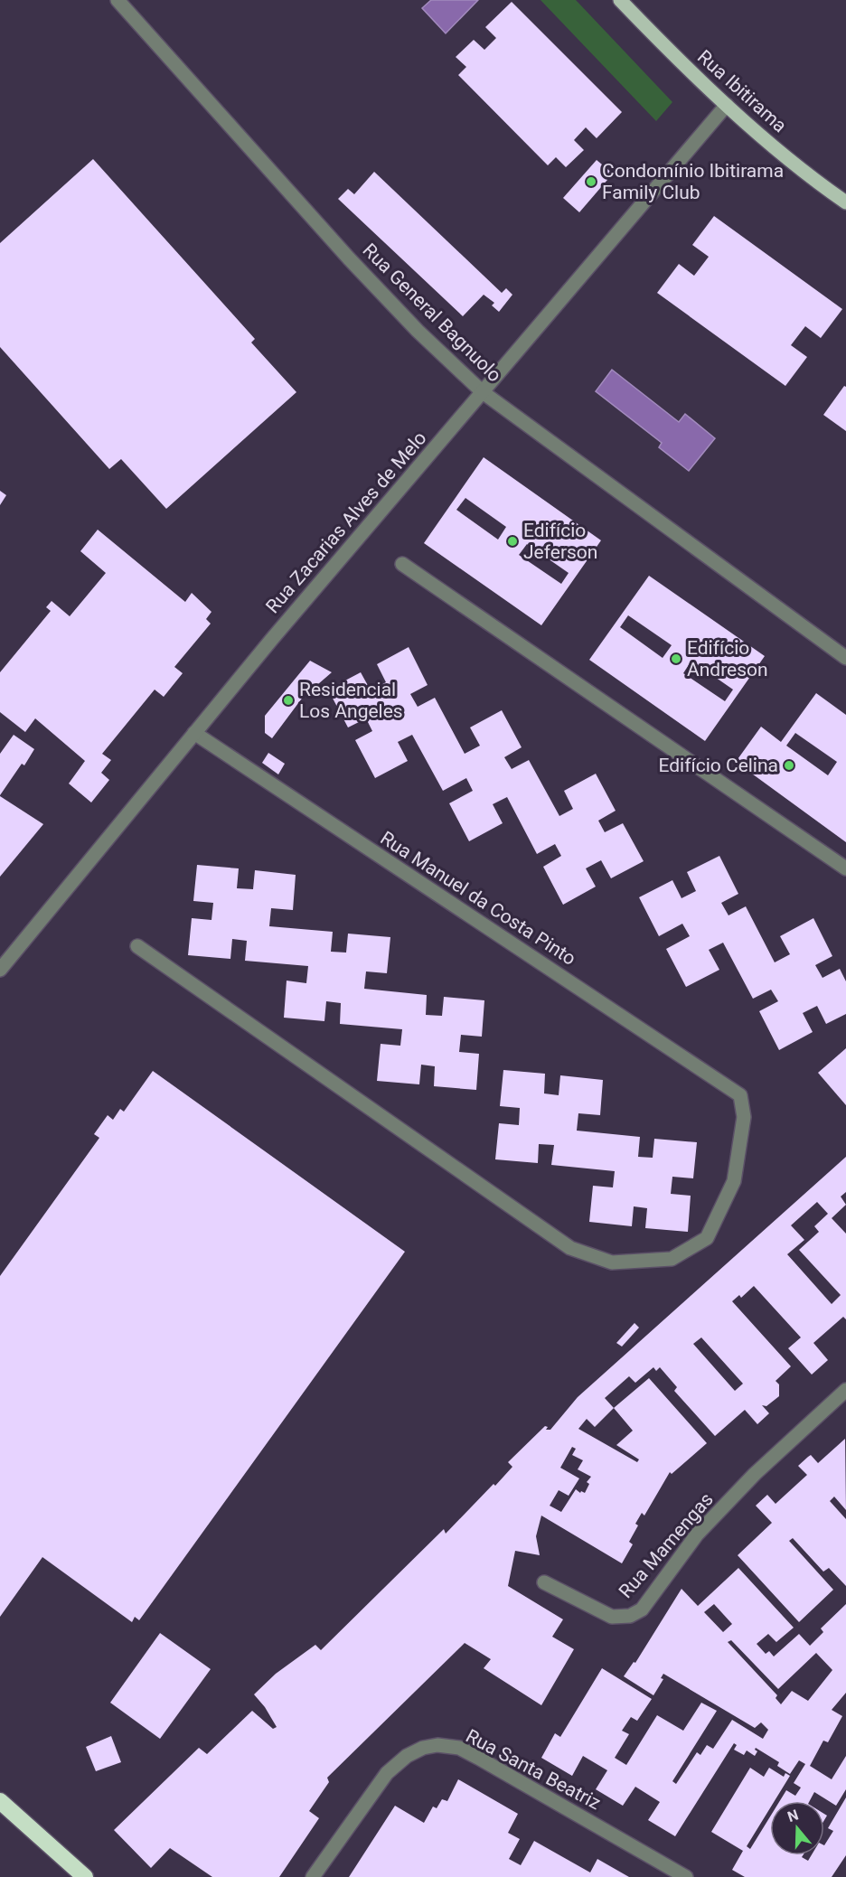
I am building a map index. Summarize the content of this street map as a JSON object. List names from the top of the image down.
{
  "streets": {
    "main road": ["Rua Ibitirama"],
    "street": [
      "Rua General Bagnuolo",
      "Rua Zacarias Alves de Melo",
      "Rua Manuel da Costa Pinto",
      "Rua Mamengas",
      "Rua Santa Beatriz"
    ]
  },
  "crossings": [
    ["Rua Ibitirama", "Rua Zacarias Alves de Melo"],
    ["Rua General Bagnuolo", "Rua Zacarias Alves de Melo"],
    ["Rua Zacarias Alves de Melo", "Rua Manuel da Costa Pinto"]
  ],
  "places": [
    "Condomínio Ibitirama Family Club",
    "Edifício Jeferson",
    "Edifício Andreson",
    "Residencial Los Angeles",
    "Edifício Celina"
  ],
  "north": "top"
}
